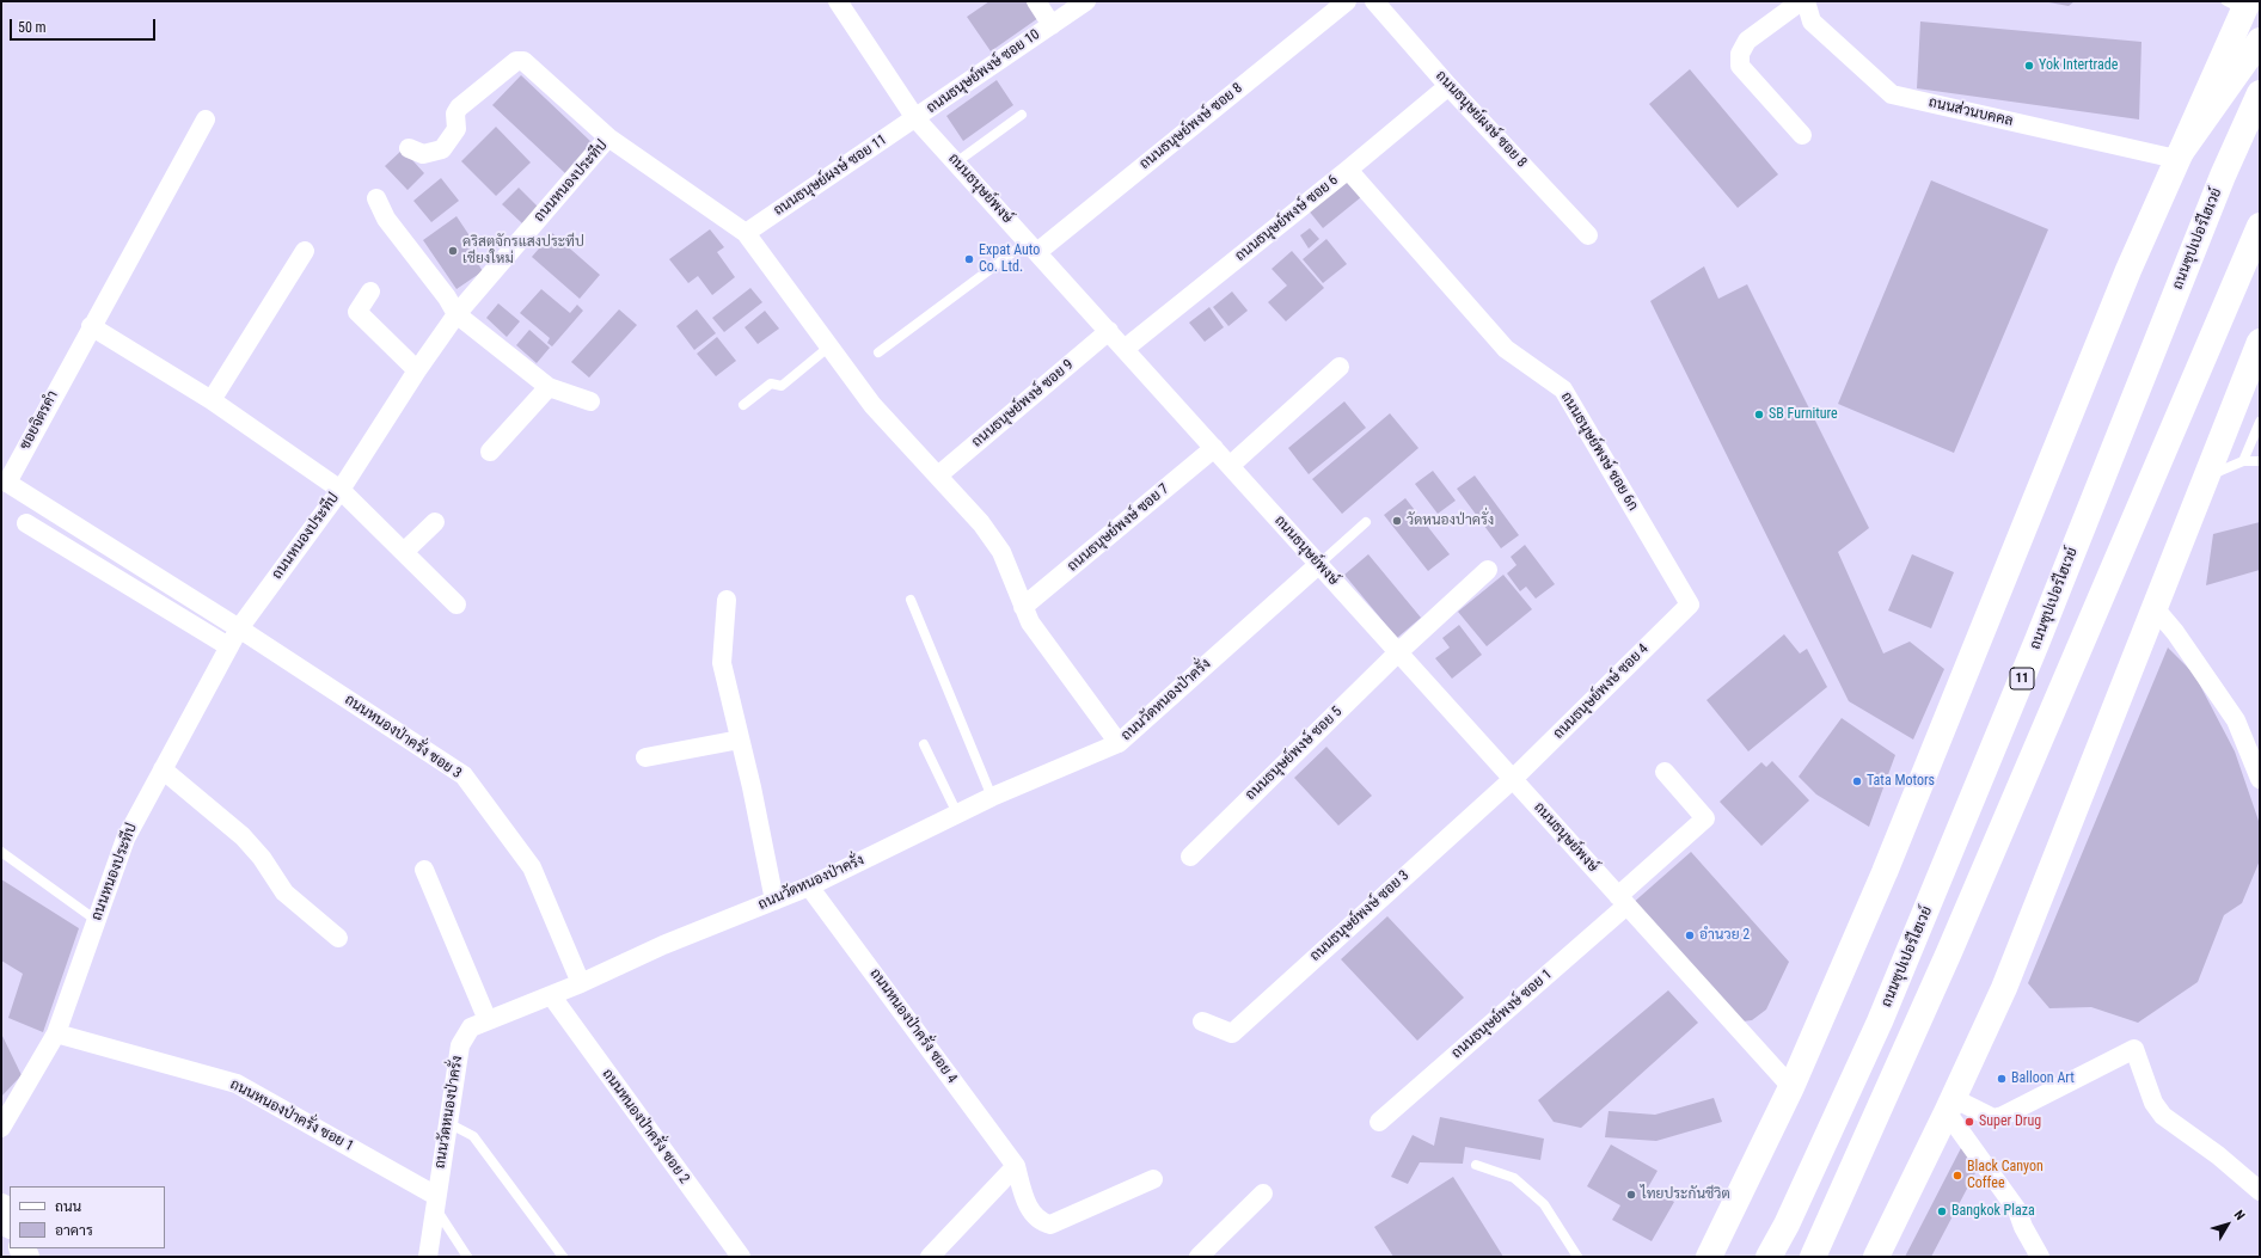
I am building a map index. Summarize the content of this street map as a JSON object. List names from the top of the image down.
{
  "streets": {
    "main road": ["ถนนซุปเปอร์ไฮเวย์", "11"],
    "street": [
      "ถนนธนุษย์พงษ์ ซอย 10",
      "ถนนส่วนบคคล",
      "ถนนธนุษย์ผงษ์ ซอย 8",
      "ถนนธนุษย์พงษ์ ซอย 8",
      "ถนนธนุษย์ผงษ์ ซอย 11",
      "ถนนหนองประทีป",
      "ถนนธนุษย์พงษ์",
      "ถนนธนุษย์พงษ์ ซอย 6",
      "ถนนธนุษย์พงษ์ ซอย 9",
      "ซอยจิตรคำ",
      "ถนนธนุษย์พงษ์ ซอย 6ก",
      "ถนนธนุษย์พงษ์ ซอย 7",
      "ถนนธนุษย์พงษ์ ซอย 4",
      "ถนนวัดหนองป่าครั่ง",
      "ถนนหนองป่าครั่ง ซอย 3",
      "ถนนธนุษย์พงษ์ ซอย 5",
      "ถนนธนุษย์พงษ์ ซอย 3",
      "ถนนธนุษย์พงษ์ ซอย 1",
      "ถนนหนองป่าครั่ง ซอย 4",
      "ถนนหนองป่าครั่ง ซอย 1",
      "ถนนหนองป่าครั่ง ซอย 2"
    ]
  },
  "crossings": [
    ["ถนนธนุษย์พงษ์ ซอย 10", "ถนนธนุษย์ผงษ์ ซอย 11"],
    ["ถนนธนุษย์พงษ์ ซอย 10", "ถนนธนุษย์พงษ์"],
    ["ถนนธนุษย์ผงษ์ ซอย 8", "ถนนธนุษย์พงษ์ ซอย 6"],
    ["ถนนธนุษย์พงษ์ ซอย 8", "ถนนธนุษย์พงษ์"],
    ["ถนนธนุษย์ผงษ์ ซอย 11", "ถนนหนองประทีป"],
    ["ถนนธนุษย์ผงษ์ ซอย 11", "ถนนธนุษย์พงษ์"],
    ["ถนนหนองประทีป", "ถนนธนุษย์พงษ์ ซอย 9"],
    ["ถนนหนองประทีป", "ซอยจิตรคำ"],
    ["ถนนหนองประทีป", "ถนนธนุษย์พงษ์ ซอย 7"],
    ["ถนนหนองประทีป", "ถนนวัดหนองป่าครั่ง"],
    ["ถนนหนองประทีป", "ถนนหนองป่าครั่ง ซอย 3"],
    ["ถนนหนองประทีป", "ถนนหนองป่าครั่ง ซอย 1"],
    ["ถนนธนุษย์พงษ์", "ถนนธนุษย์พงษ์ ซอย 6"],
    ["ถนนธนุษย์พงษ์", "ถนนธนุษย์พงษ์ ซอย 9"],
    ["ถนนธนุษย์พงษ์", "ถนนธนุษย์พงษ์ ซอย 7"],
    ["ถนนธนุษย์พงษ์", "ถนนธนุษย์พงษ์ ซอย 4"],
    ["ถนนธนุษย์พงษ์", "ถนนวัดหนองป่าครั่ง"],
    ["ถนนธนุษย์พงษ์", "ถนนธนุษย์พงษ์ ซอย 5"],
    ["ถนนธนุษย์พงษ์", "ถนนธนุษย์พงษ์ ซอย 3"],
    ["ถนนธนุษย์พงษ์", "ถนนธนุษย์พงษ์ ซอย 1"],
    ["ถนนธนุษย์พงษ์ ซอย 6", "ถนนธนุษย์พงษ์ ซอย 6ก"],
    ["ซอยจิตรคำ", "ถนนหนองป่าครั่ง ซอย 3"],
    ["ถนนธนุษย์พงษ์ ซอย 6ก", "ถนนธนุษย์พงษ์ ซอย 4"],
    ["ถนนธนุษย์พงษ์ ซอย 4", "ถนนธนุษย์พงษ์ ซอย 3"],
    ["ถนนวัดหนองป่าครั่ง", "ถนนหนองป่าครั่ง ซอย 3"],
    ["ถนนวัดหนองป่าครั่ง", "ถนนหนองป่าครั่ง ซอย 4"],
    ["ถนนวัดหนองป่าครั่ง", "ถนนหนองป่าครั่ง ซอย 1"],
    ["ถนนวัดหนองป่าครั่ง", "ถนนหนองป่าครั่ง ซอย 2"]
  ],
  "places": [
    "Yok Intertrade",
    "คริสตจักรแสงประทีป เชียงใหม่",
    "Expat Auto Co. Ltd.",
    "SB Furniture",
    "วัดหนองป่าครั่ง",
    "Tata Motors",
    "อำนวย 2",
    "Balloon Art",
    "Super Drug",
    "Black Canyon Coffee",
    "ไทยประกันชีวิต",
    "Bangkok Plaza"
  ],
  "legend": ["ถนน", "อาคาร"],
  "scale_bar": "50 m",
  "north": "top right"
}
